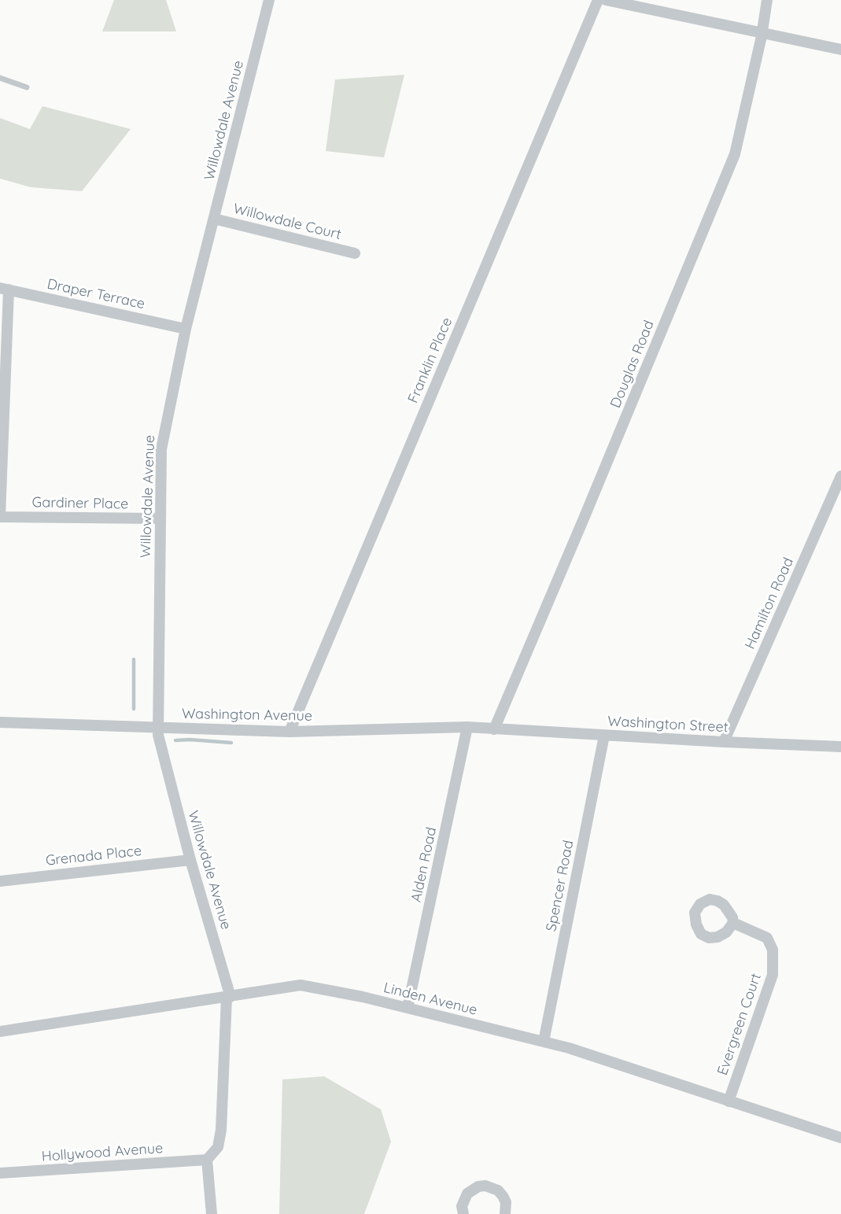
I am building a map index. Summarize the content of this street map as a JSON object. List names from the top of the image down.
{
  "streets": {
    "street": [
      "Willowdale Avenue",
      "Willowdale Court",
      "Draper Terrace",
      "Franklin Place",
      "Douglas Road",
      "Gardiner Place",
      "Hamilton Road",
      "Washington Avenue",
      "Washington Street",
      "Grenada Place",
      "Alden Road",
      "Spencer Road",
      "Linden Avenue",
      "Evergreen Court",
      "Hollywood Avenue"
    ]
  },
  "crossings": [
    ["Willowdale Avenue", "Willowdale Court"],
    ["Willowdale Avenue", "Draper Terrace"],
    ["Willowdale Avenue", "Gardiner Place"],
    ["Willowdale Avenue", "Washington Avenue"],
    ["Willowdale Avenue", "Grenada Place"],
    ["Willowdale Avenue", "Linden Avenue"],
    ["Willowdale Avenue", "Hollywood Avenue"],
    ["Franklin Place", "Washington Avenue"],
    ["Douglas Road", "Washington Avenue"],
    ["Douglas Road", "Washington Street"],
    ["Hamilton Road", "Washington Street"],
    ["Washington Avenue", "Washington Street"],
    ["Washington Avenue", "Alden Road"],
    ["Washington Street", "Spencer Road"],
    ["Alden Road", "Linden Avenue"],
    ["Spencer Road", "Linden Avenue"],
    ["Linden Avenue", "Evergreen Court"]
  ]
}
